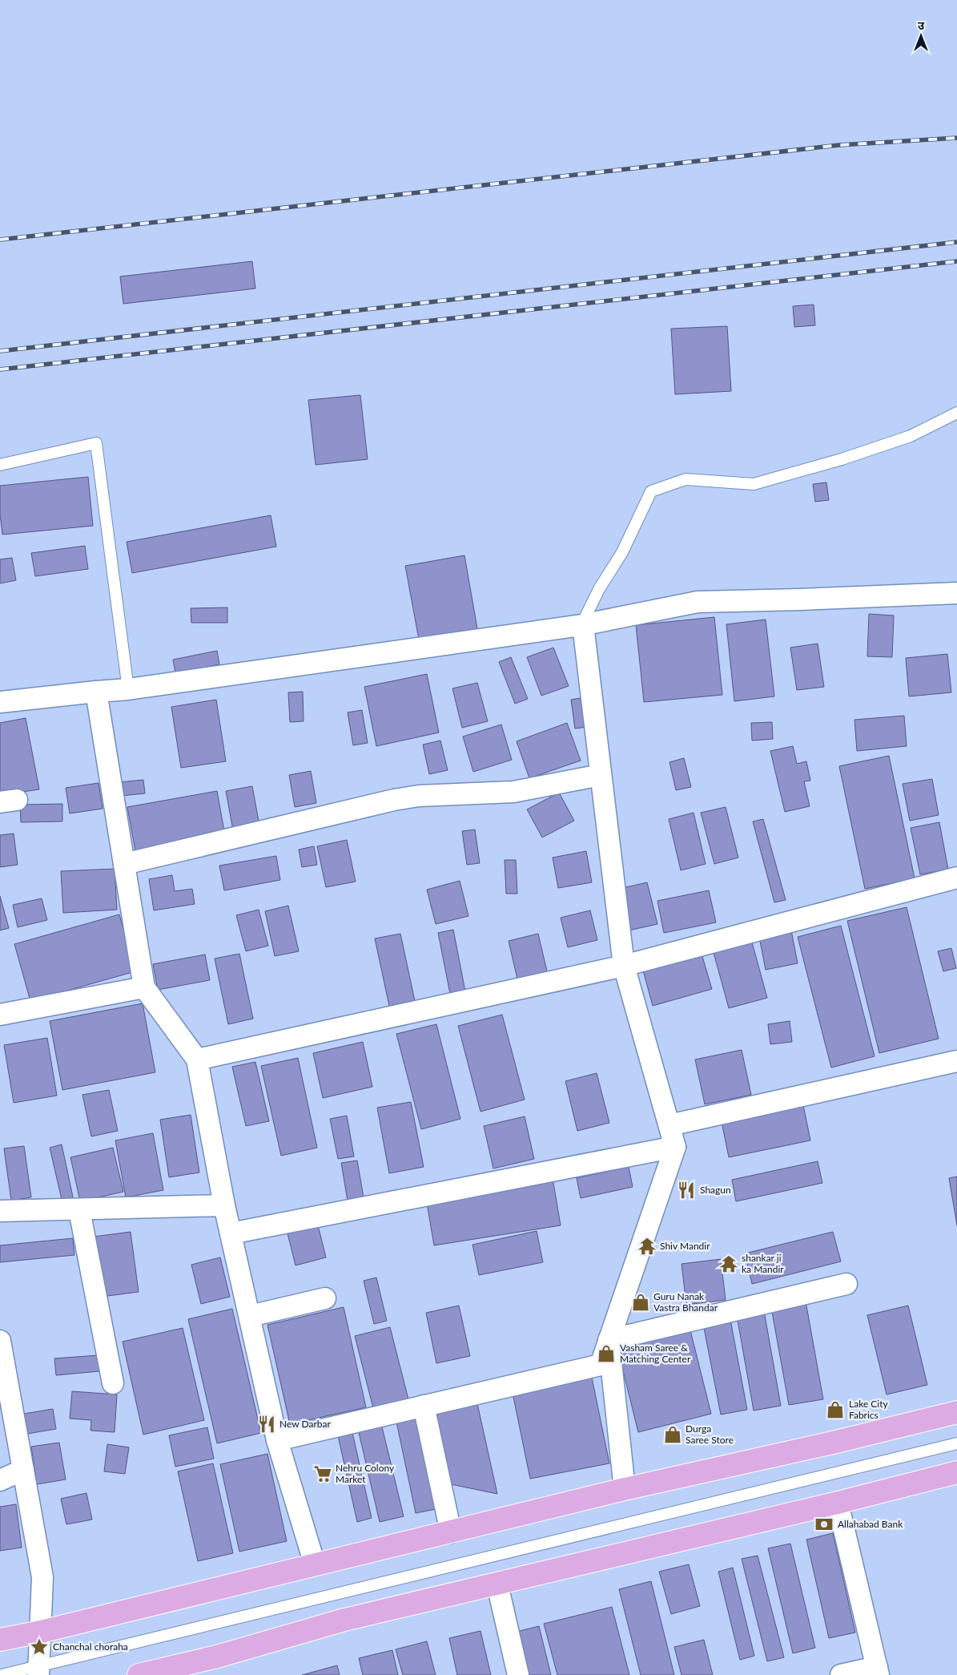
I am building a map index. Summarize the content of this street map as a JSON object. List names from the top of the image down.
{
  "places": {
    "restaurant": ["Shagun", "New Darbar"],
    "temple": ["Shiv Mandir", "shankar ji ka Mandir"],
    "shop": [
      "Guru Nanak Vastra Bhandar",
      "Vasham Saree & Matching Center",
      "Lake City Fabrics",
      "Durga Saree Store"
    ],
    "supermarket": ["Nehru Colony Market"],
    "bank": ["Allahabad Bank"],
    "place": ["Chanchal choraha"]
  },
  "north": "top"
}
